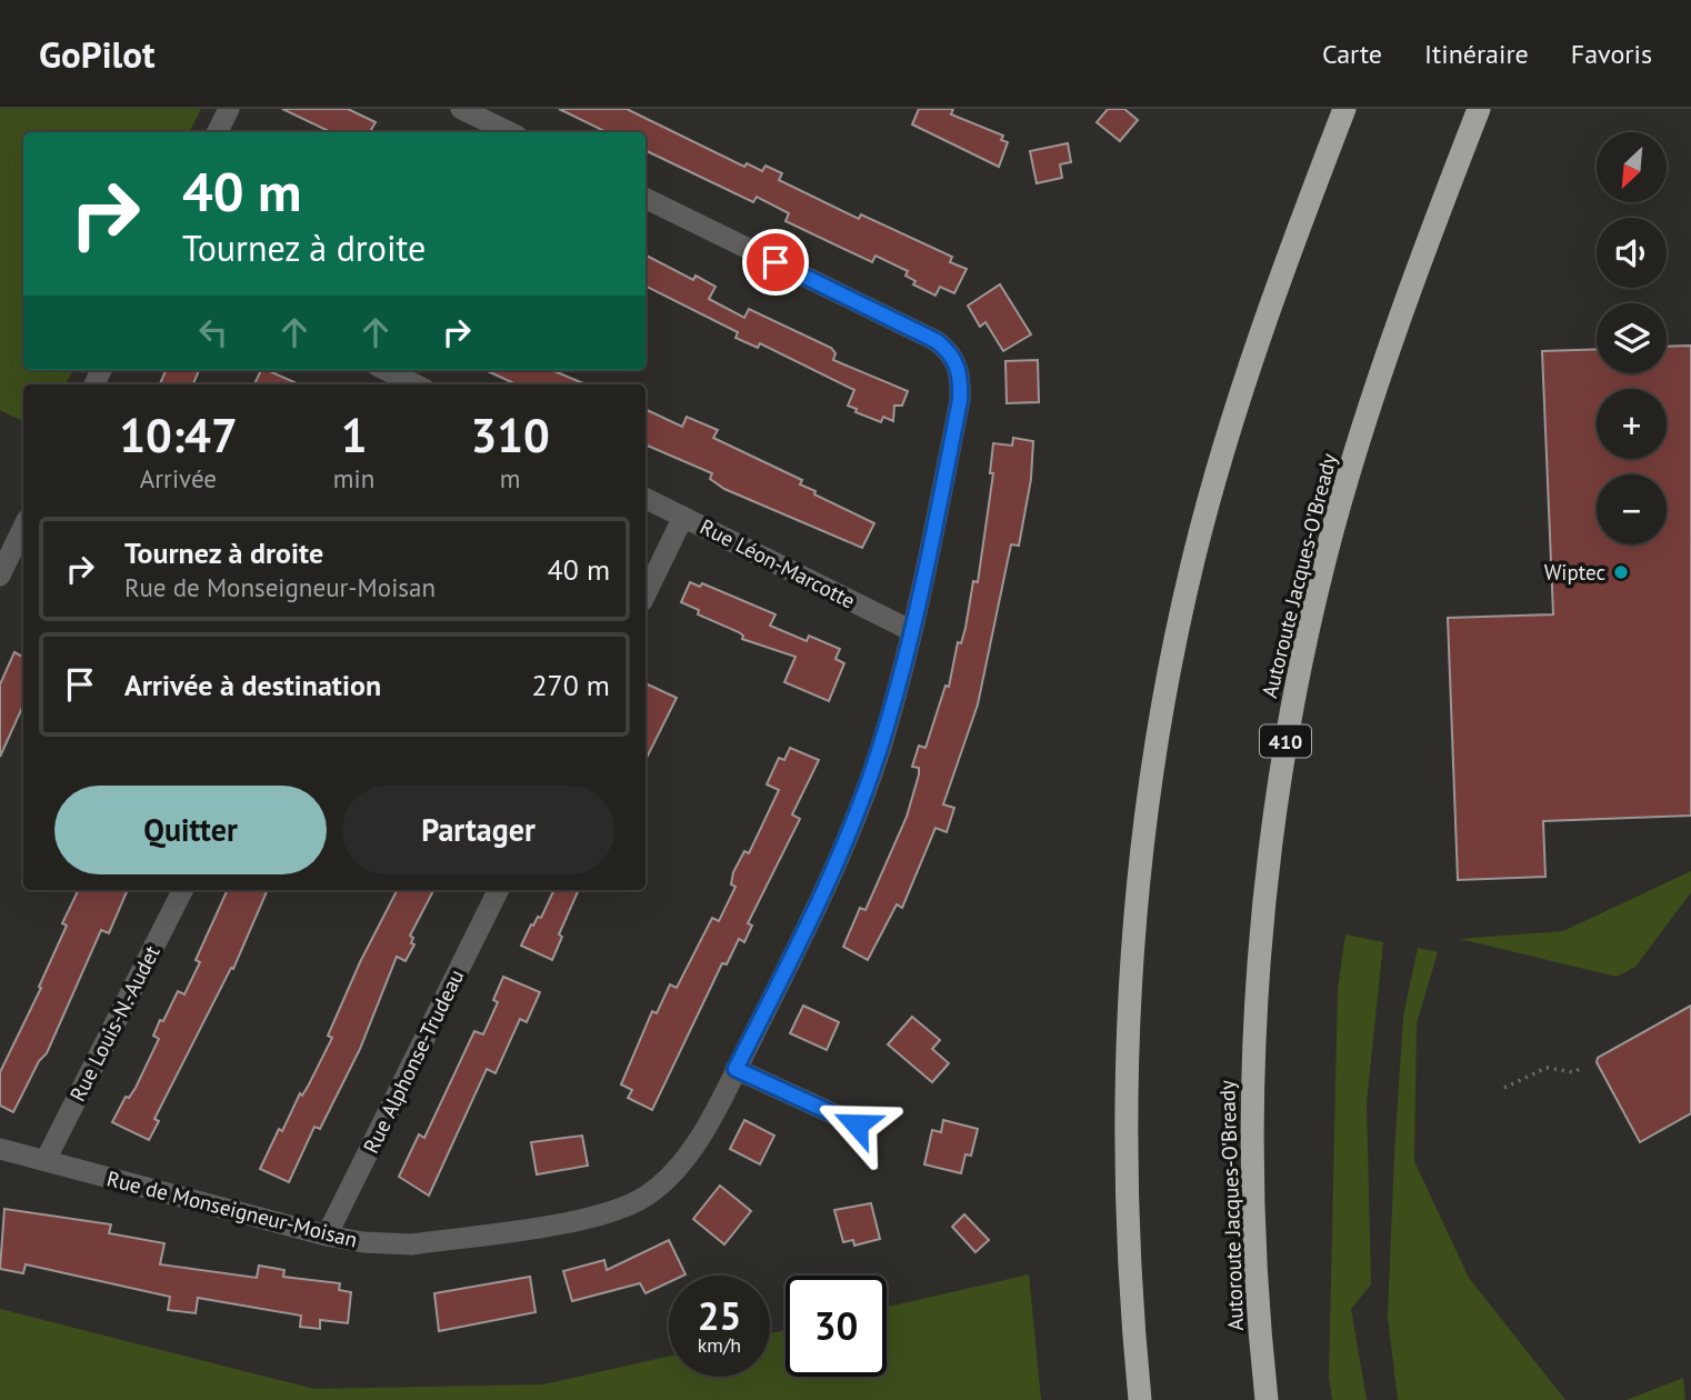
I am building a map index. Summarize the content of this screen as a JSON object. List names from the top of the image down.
{
  "streets": {
    "highway": ["Autoroute Jacques-O'Bready", "410"],
    "street": [
      "Rue Léon-Marcotte",
      "Rue Louis-N.-Audet",
      "Rue Alphonse-Trudeau",
      "Rue de Monseigneur-Moisan"
    ]
  },
  "crossings": [
    ["Rue Léon-Marcotte", "Rue de Monseigneur-Moisan"],
    ["Rue Louis-N.-Audet", "Rue de Monseigneur-Moisan"],
    ["Rue Alphonse-Trudeau", "Rue de Monseigneur-Moisan"]
  ],
  "places": ["Wiptec"],
  "north": "bottom left",
  "page": {
    "header": "GoPilot",
    "nav": ["Carte", "Itinéraire", "Favoris"],
    "map_buttons": ["+", "−"],
    "turn": ["40 m", "Tournez à droite"],
    "eta": [
      "10:47",
      "Arrivée",
      "1",
      "min",
      "310",
      "m"
    ],
    "list": [
      {
        "name": "Tournez à droite",
        "note": "Rue de Monseigneur-Moisan",
        "value": "40 m"
      },
      {
        "name": "Arrivée à destination",
        "value": "270 m"
      }
    ],
    "buttons": ["Quitter", "Partager"],
    "speed": "25 km/h",
    "limit": "30"
  }
}
